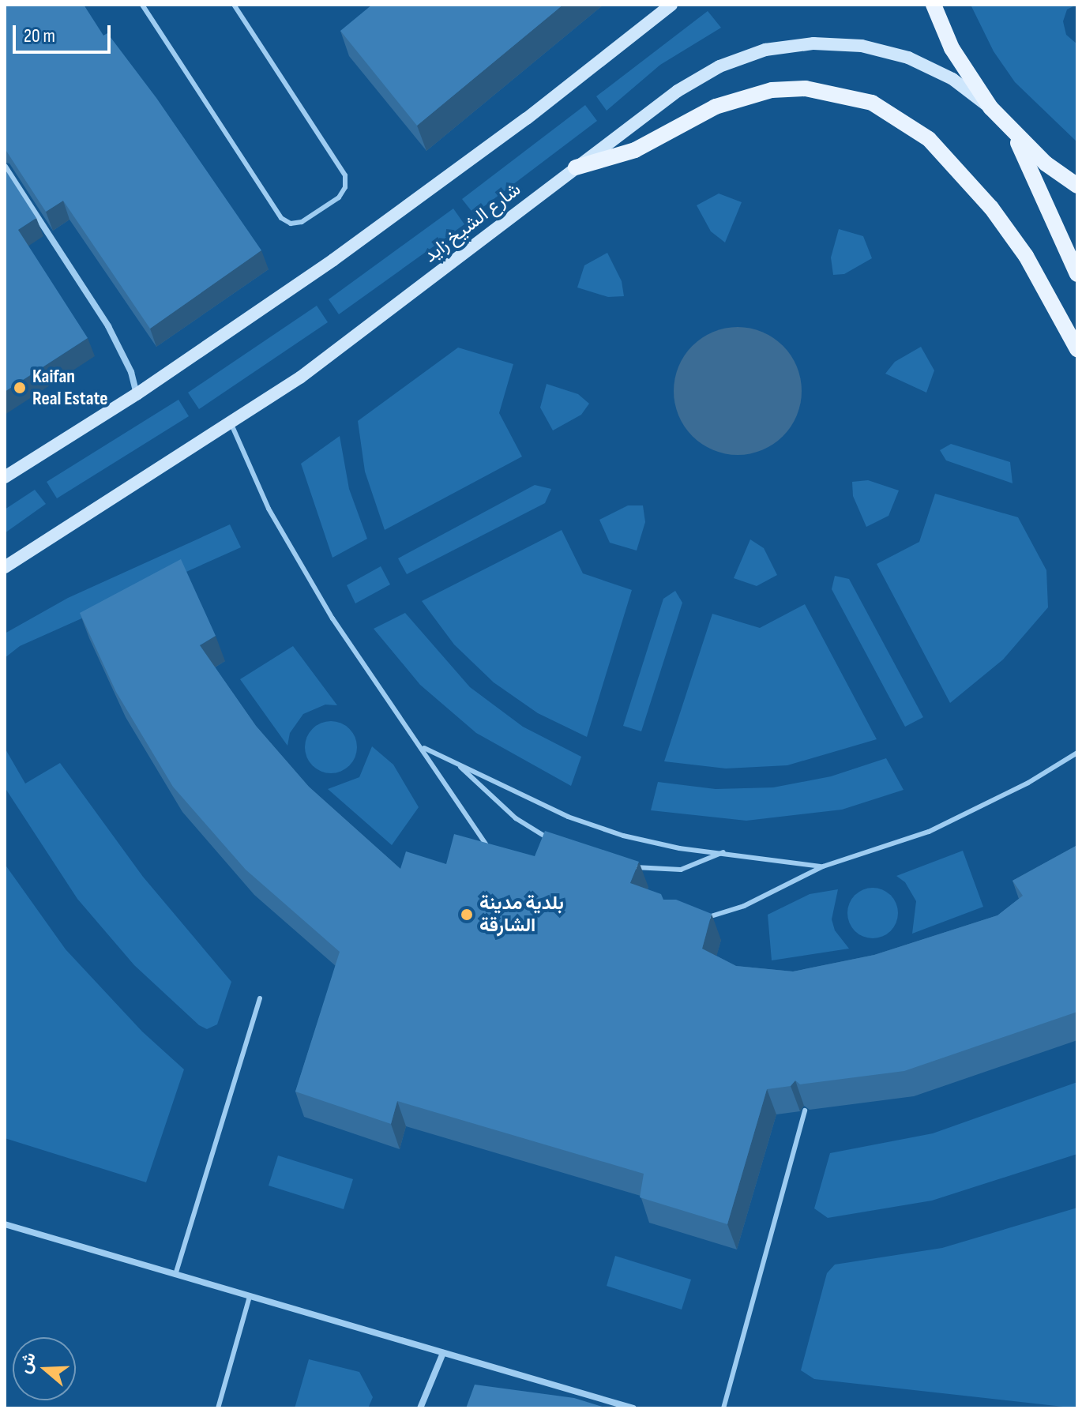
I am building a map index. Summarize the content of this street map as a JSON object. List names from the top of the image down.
{
  "streets": {
    "main road": ["شارع الشيخ زايد"]
  },
  "places": ["Kaifan Real Estate", "بلدية مدينة الشارقة"],
  "scale_bar": "20 m",
  "north": "left"
}
